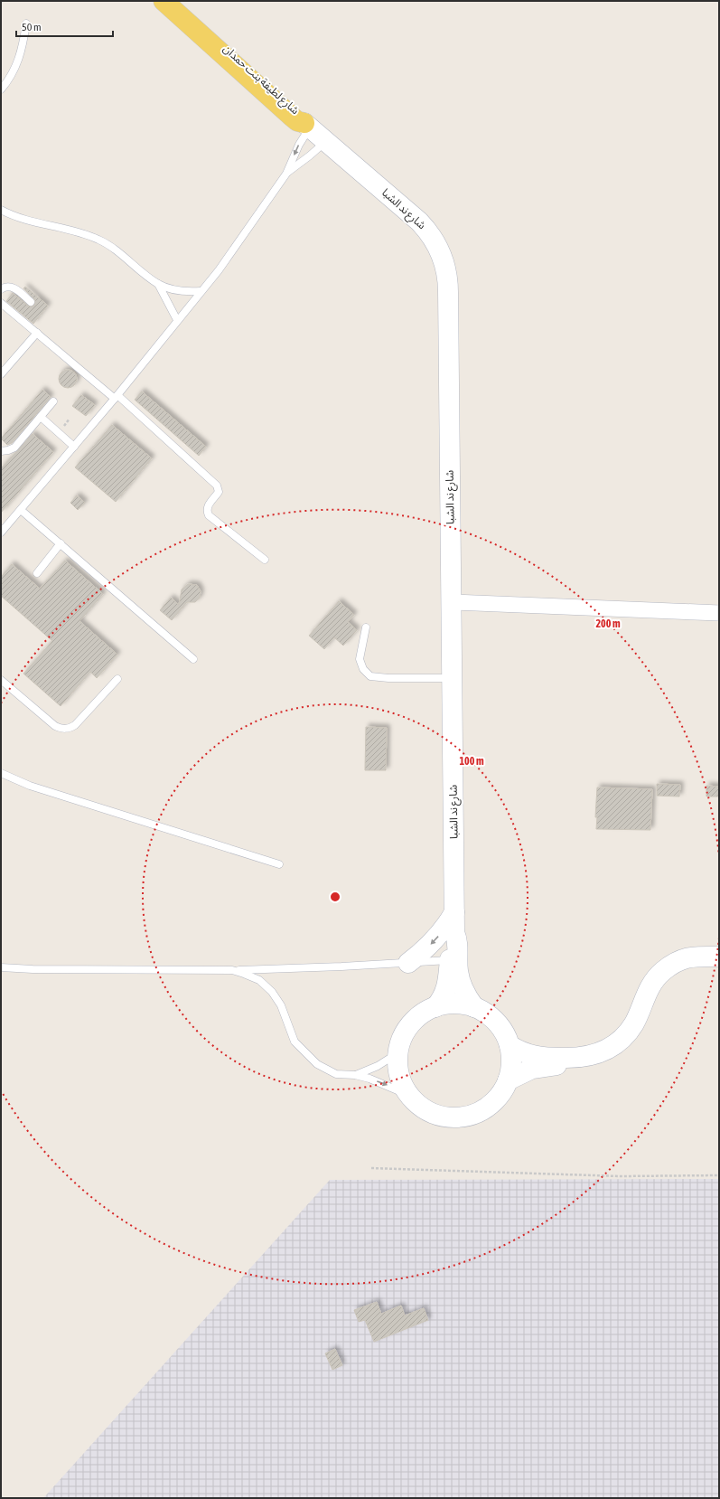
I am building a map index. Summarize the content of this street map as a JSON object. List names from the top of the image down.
{
  "streets": {
    "main road": ["شارع لطيفة بنت حمدان", "شارع ند الشبا"]
  },
  "crossings": [
    ["شارع لطيفة بنت حمدان", "شارع ند الشبا"]
  ],
  "scale_bar": "50 m",
  "rings": ["200 m", "100 m"]
}
